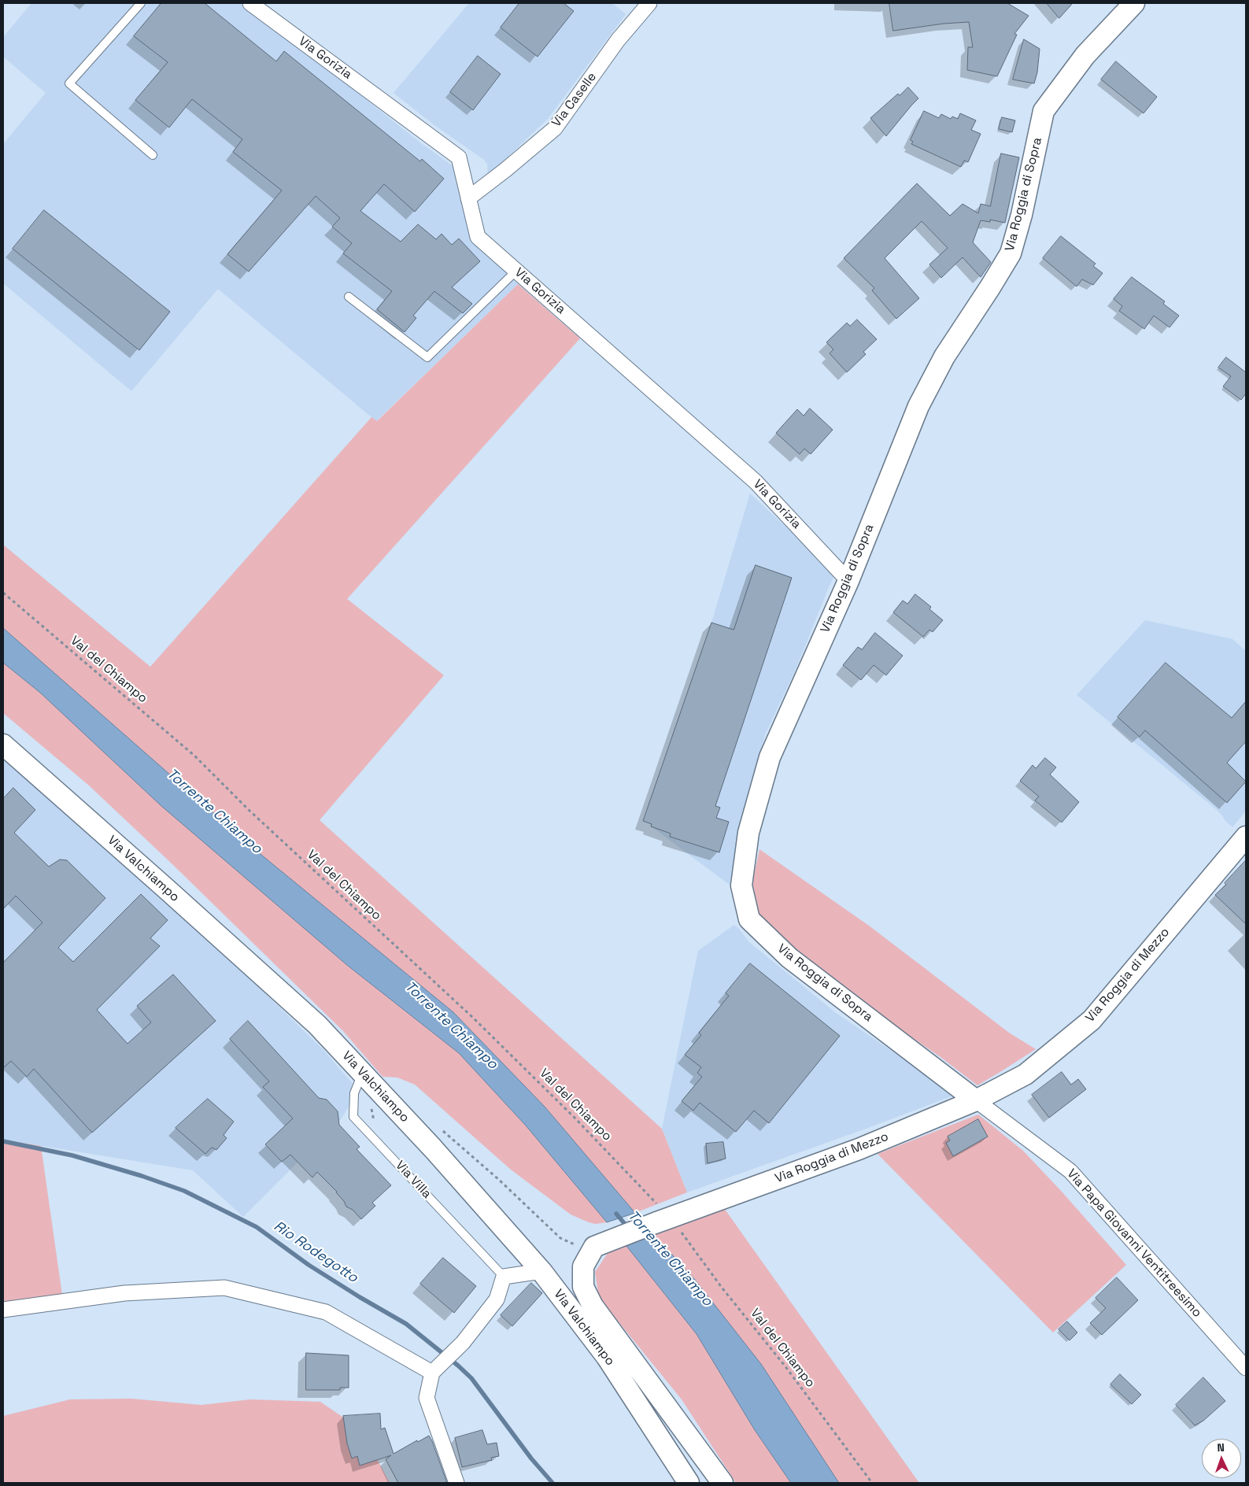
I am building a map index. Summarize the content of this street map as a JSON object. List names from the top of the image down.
{
  "streets": {
    "street": [
      "Via Gorizia",
      "Via Caselle",
      "Via Roggia di Sopra",
      "Via Valchiampo",
      "Via Roggia di Mezzo",
      "Via Papa Giovanni Ventitreesimo"
    ],
    "lane": ["Via Villa"],
    "path": ["Val del Chiampo"]
  },
  "crossings": [
    ["Via Gorizia", "Via Caselle"],
    ["Via Gorizia", "Via Roggia di Sopra"],
    ["Via Roggia di Sopra", "Via Roggia di Mezzo"],
    ["Via Roggia di Sopra", "Via Papa Giovanni Ventitreesimo"],
    ["Val del Chiampo", "Via Roggia di Mezzo"],
    ["Via Valchiampo", "Via Villa"],
    ["Via Roggia di Mezzo", "Via Papa Giovanni Ventitreesimo"]
  ],
  "water": ["Torrente Chiampo", "Rio Rodegotto"],
  "north": "top"
}
